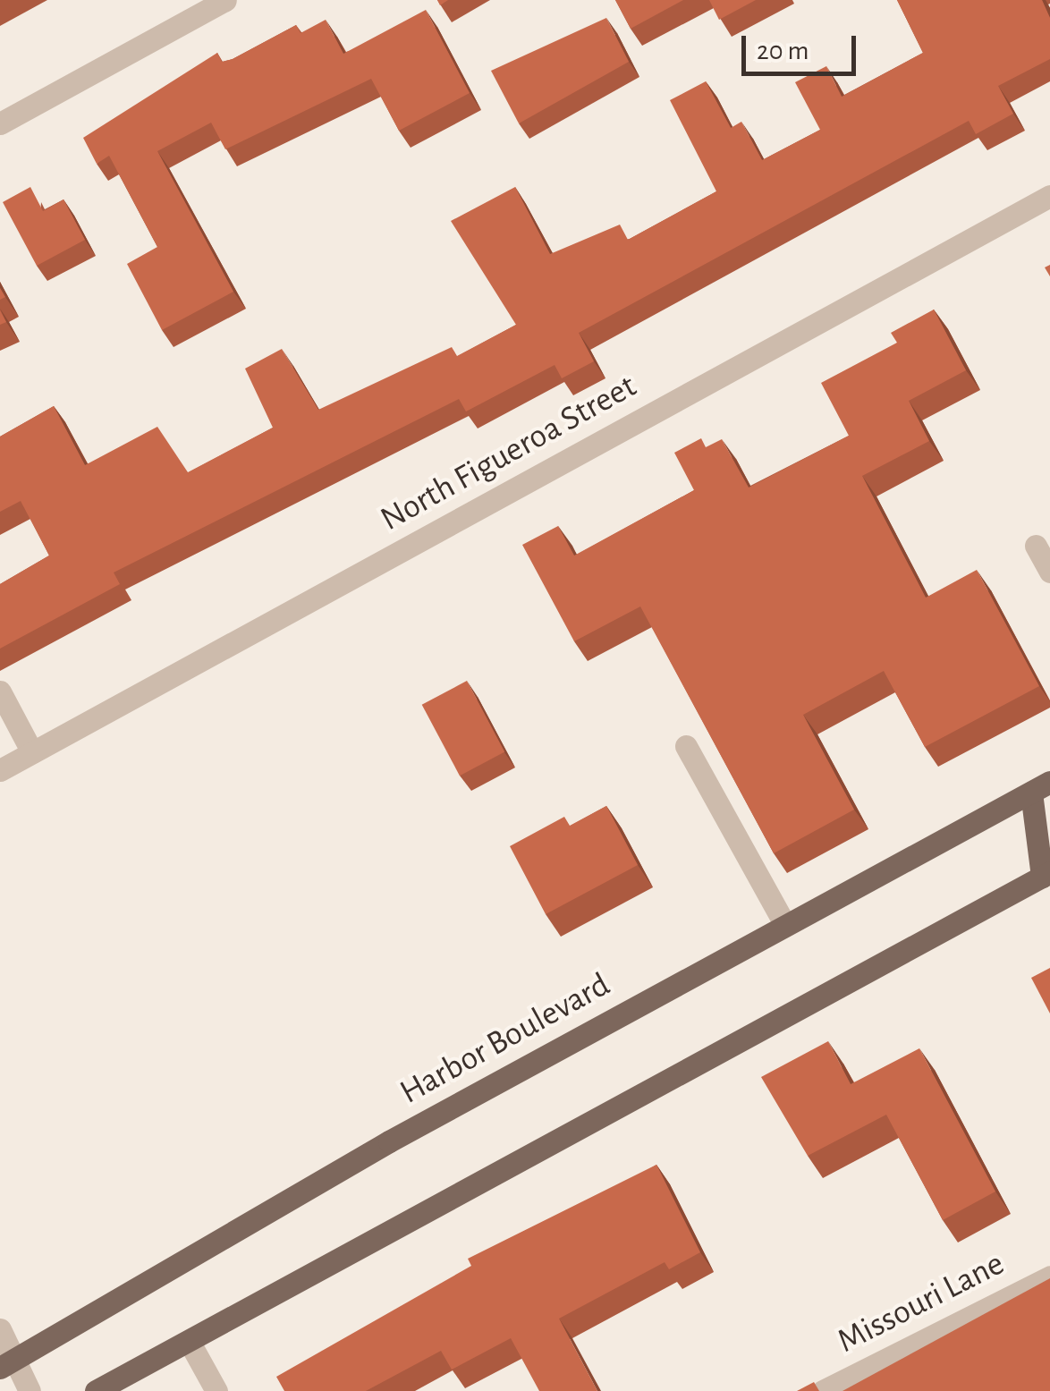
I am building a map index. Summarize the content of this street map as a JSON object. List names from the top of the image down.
{
  "streets": {
    "main road": ["Harbor Boulevard"],
    "street": ["North Figueroa Street", "Missouri Lane"]
  },
  "scale_bar": "20 m"
}
